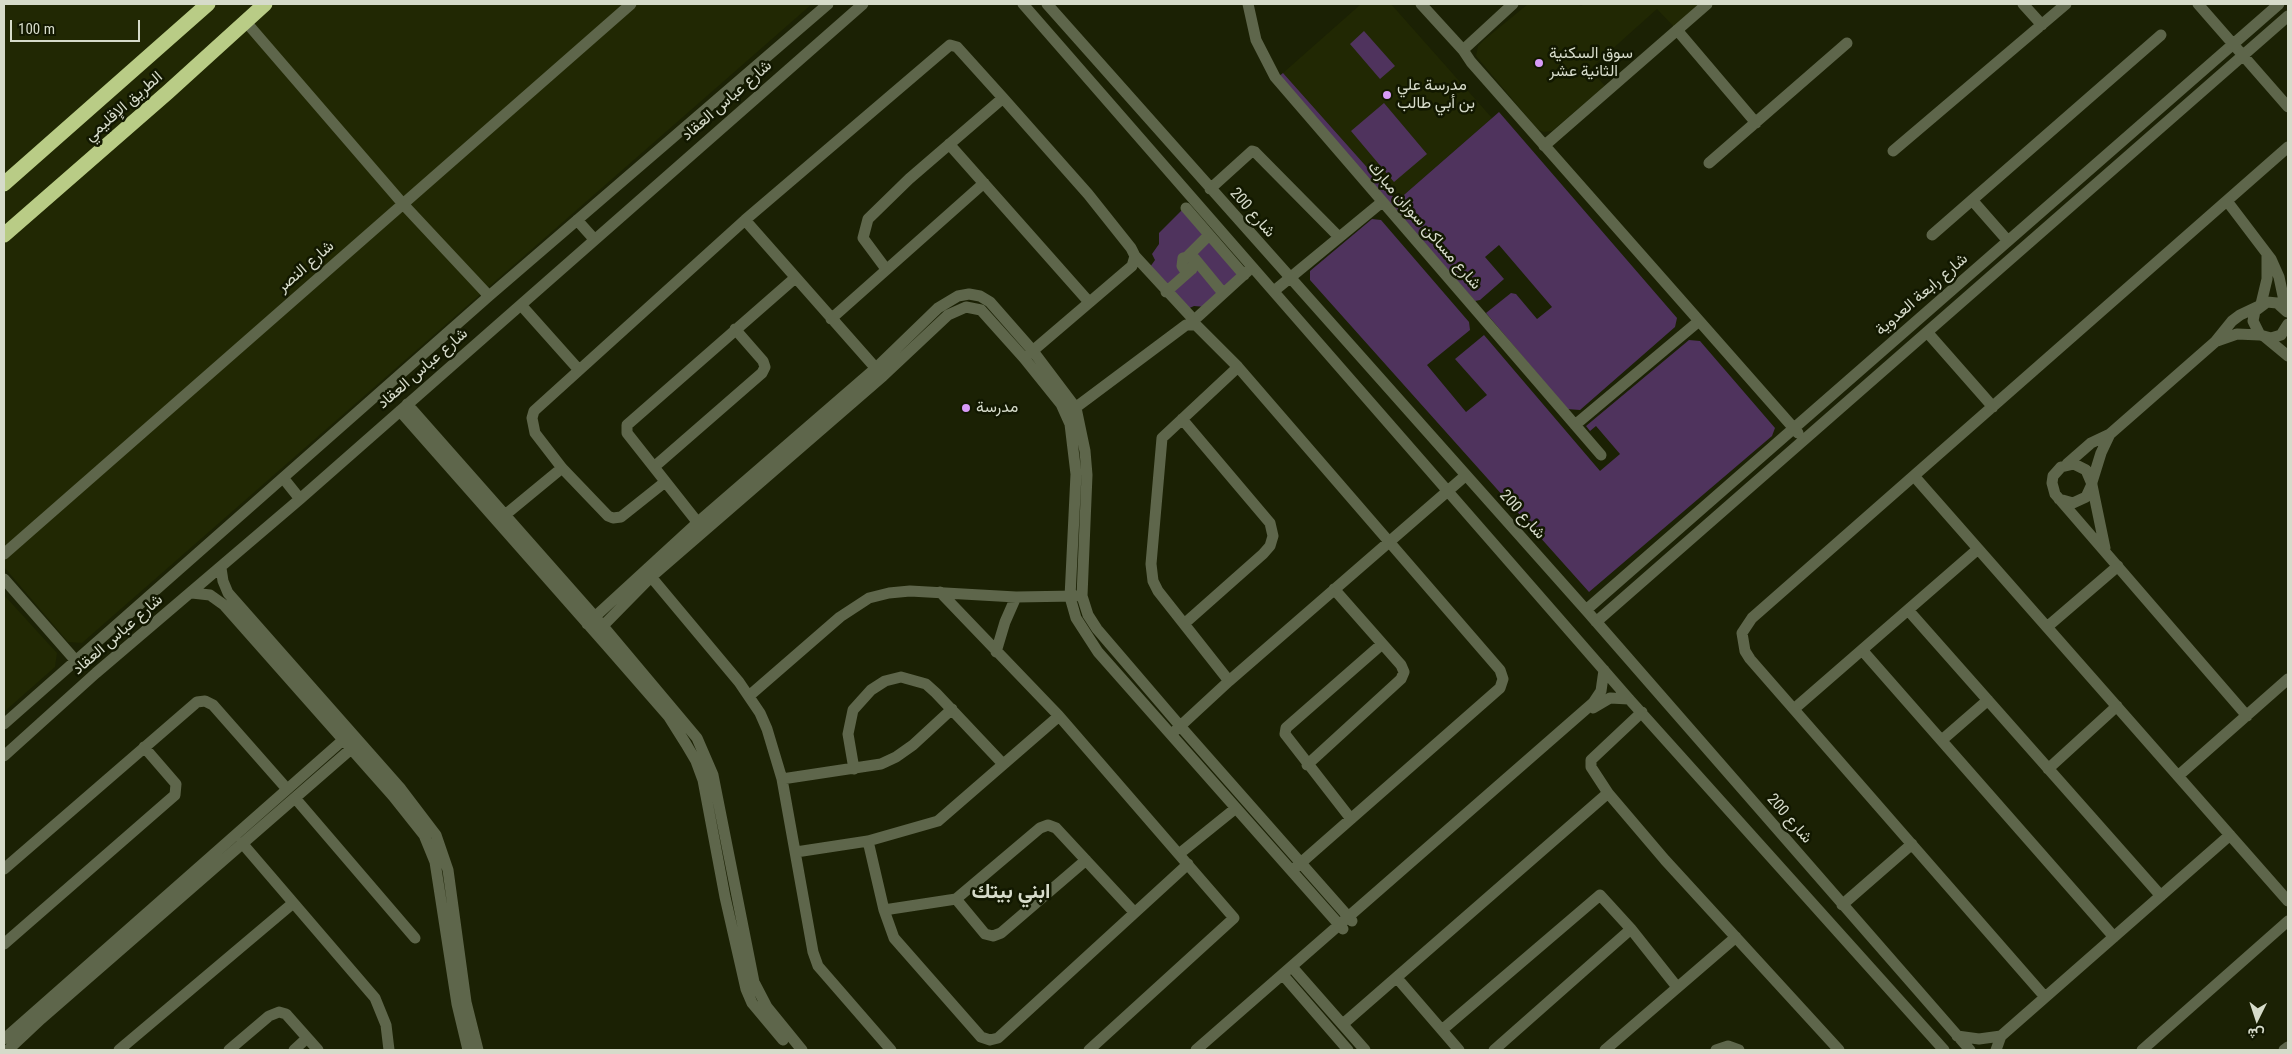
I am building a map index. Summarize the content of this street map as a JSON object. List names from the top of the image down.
{
  "streets": {
    "highway": ["الطريق الإقليمي"],
    "street": [
      "شارع عباس العقاد",
      "شارع 200",
      "شارع مساكن سوزان مبارك",
      "شارع النصر",
      "شارع رابعة العدوية"
    ]
  },
  "crossings": [
    ["شارع 200", "شارع رابعة العدوية"]
  ],
  "districts": ["ابني بيتك"],
  "places": ["سوق السكنية الثانية عشر", "مدرسة علي بن أبي طالب", "مدرسة"],
  "scale_bar": "100 m",
  "north": "bottom"
}
